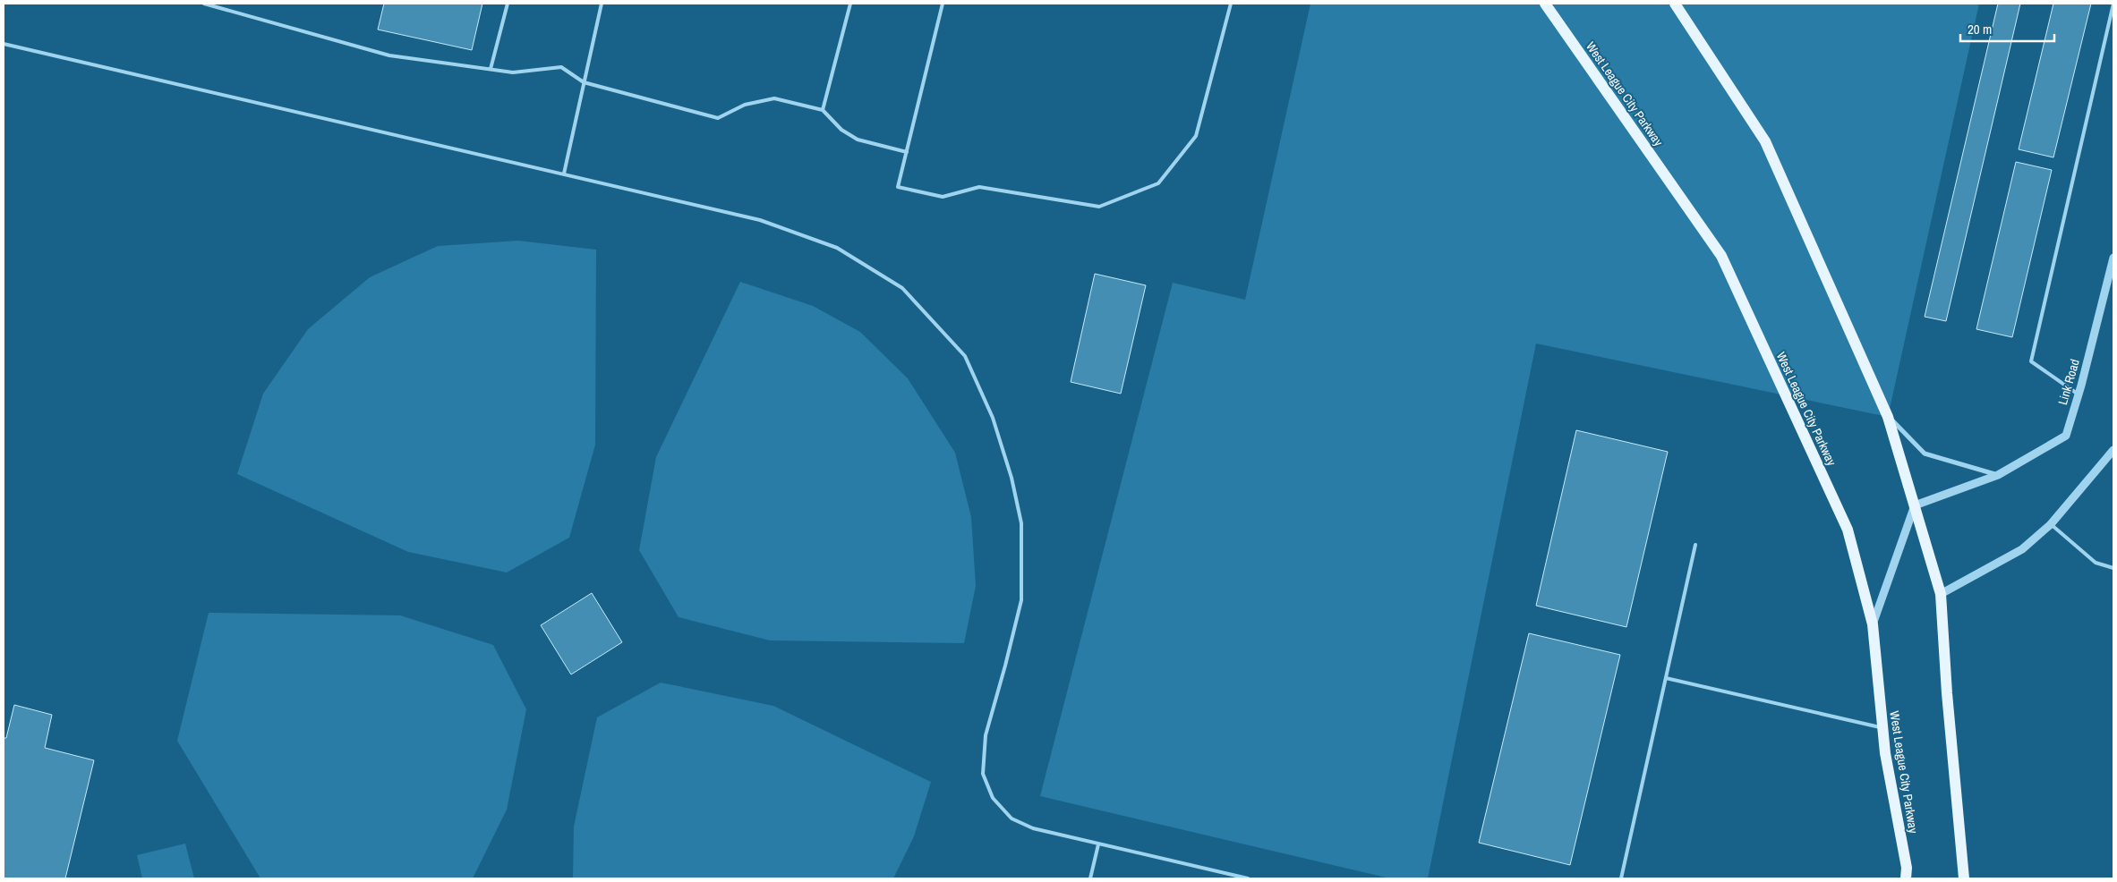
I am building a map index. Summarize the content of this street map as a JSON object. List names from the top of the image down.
{
  "streets": {
    "main road": ["West League City Parkway"],
    "street": ["Link Road"]
  },
  "scale_bar": "20 m"
}
